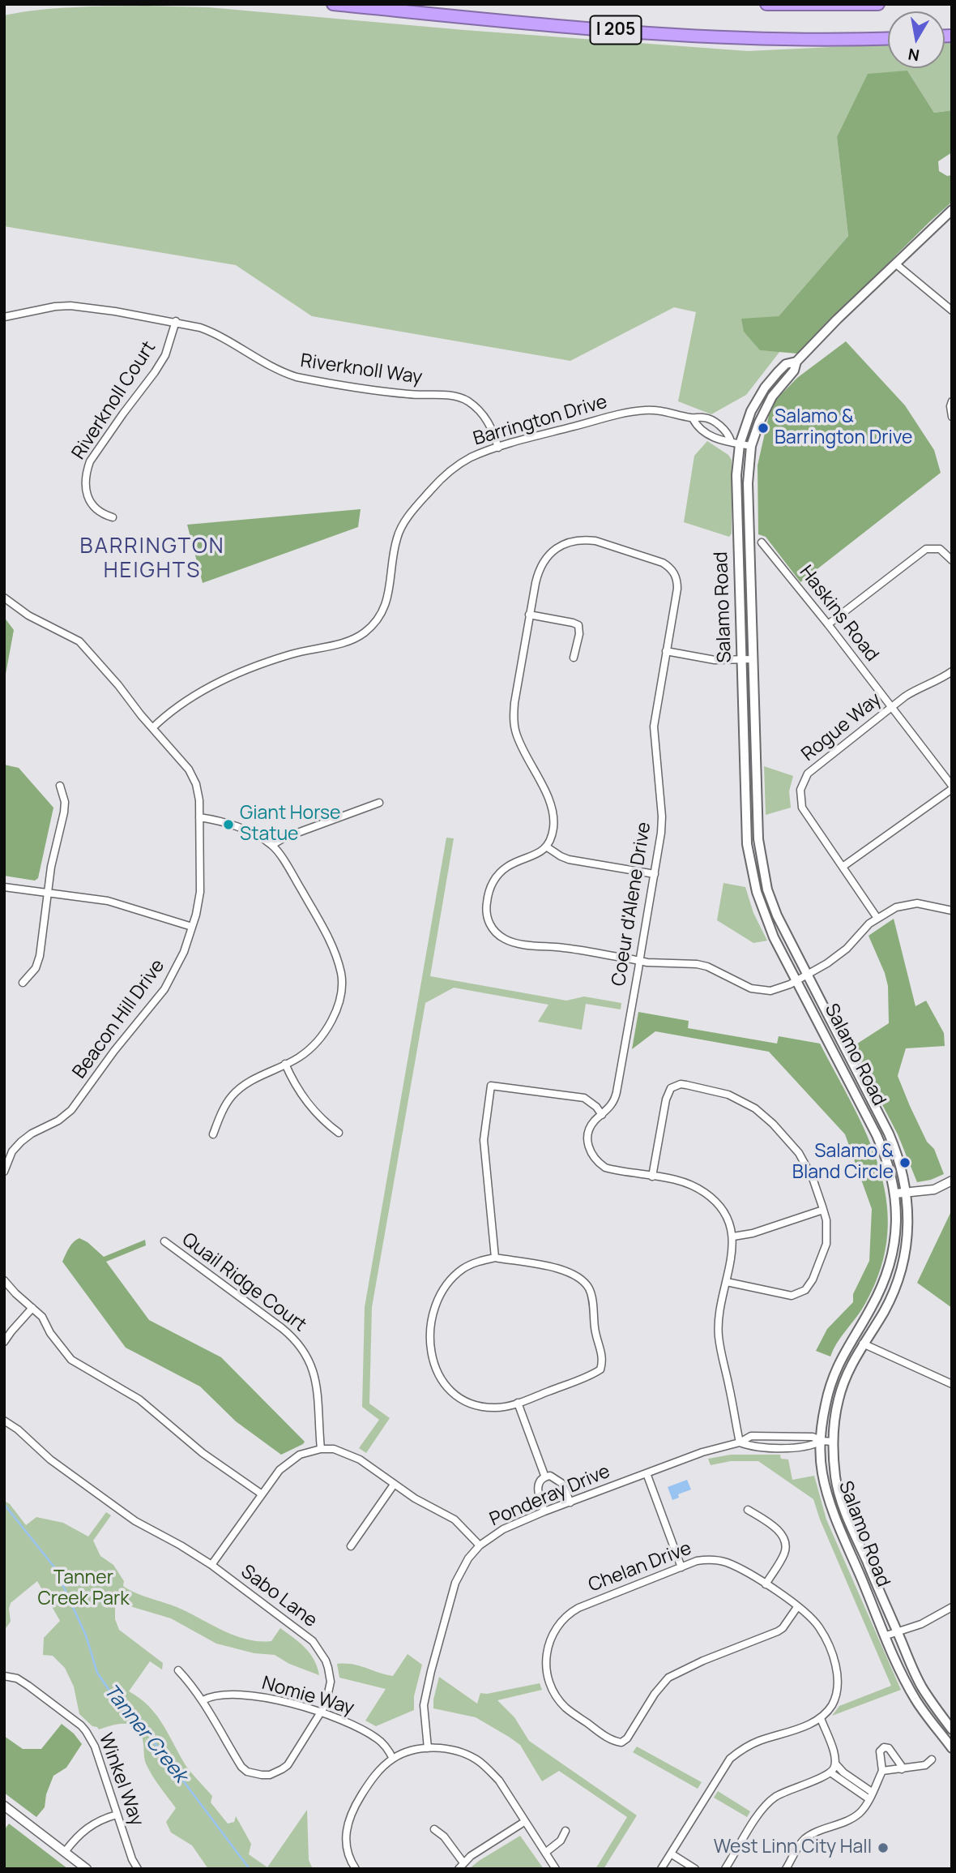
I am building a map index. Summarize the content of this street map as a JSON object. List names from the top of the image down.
{
  "streets": {
    "highway": ["I 205"],
    "main road": ["Salamo Road"],
    "street": [
      "Riverknoll Way",
      "Riverknoll Court",
      "Barrington Drive",
      "Haskins Road",
      "Rogue Way",
      "Coeur d'Alene Drive",
      "Beacon Hill Drive",
      "Quail Ridge Court",
      "Ponderay Drive",
      "Chelan Drive",
      "Sabo Lane",
      "Nomie Way",
      "Winkel Way"
    ]
  },
  "crossings": [
    ["Riverknoll Way", "Riverknoll Court"],
    ["Riverknoll Way", "Barrington Drive"],
    ["Barrington Drive", "Salamo Road"],
    ["Barrington Drive", "Beacon Hill Drive"],
    ["Salamo Road", "Ponderay Drive"],
    ["Haskins Road", "Rogue Way"],
    ["Coeur d'Alene Drive", "Ponderay Drive"],
    ["Sabo Lane", "Nomie Way"]
  ],
  "districts": ["BARRINGTON HEIGHTS"],
  "water": ["Tanner Creek"],
  "parks": ["Tanner Creek Park"],
  "places": [
    "Salamo & Barrington Drive",
    "Giant Horse Statue",
    "Salamo & Bland Circle",
    "West Linn City Hall"
  ],
  "north": "bottom"
}
